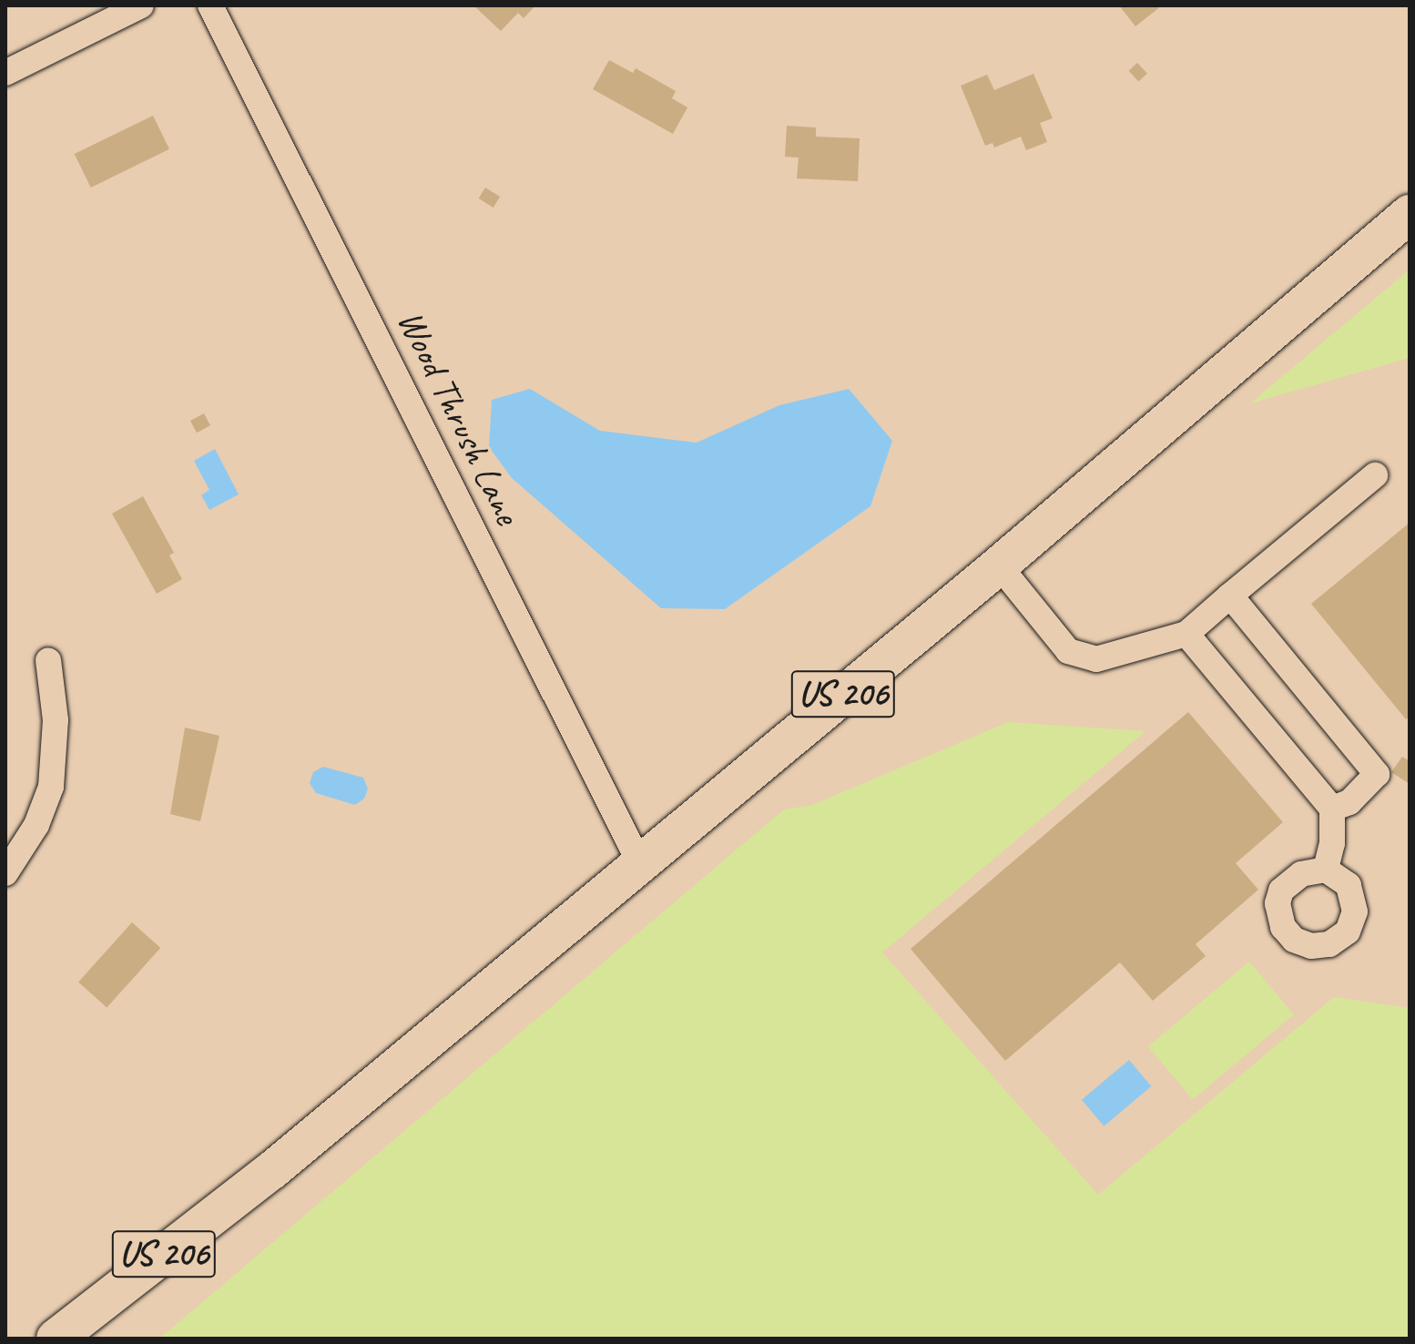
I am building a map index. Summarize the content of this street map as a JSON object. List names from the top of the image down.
{
  "streets": {
    "highway": ["US 206"],
    "street": ["Wood Thrush Lane"]
  },
  "crossings": [
    ["Wood Thrush Lane", "US 206"]
  ]
}
